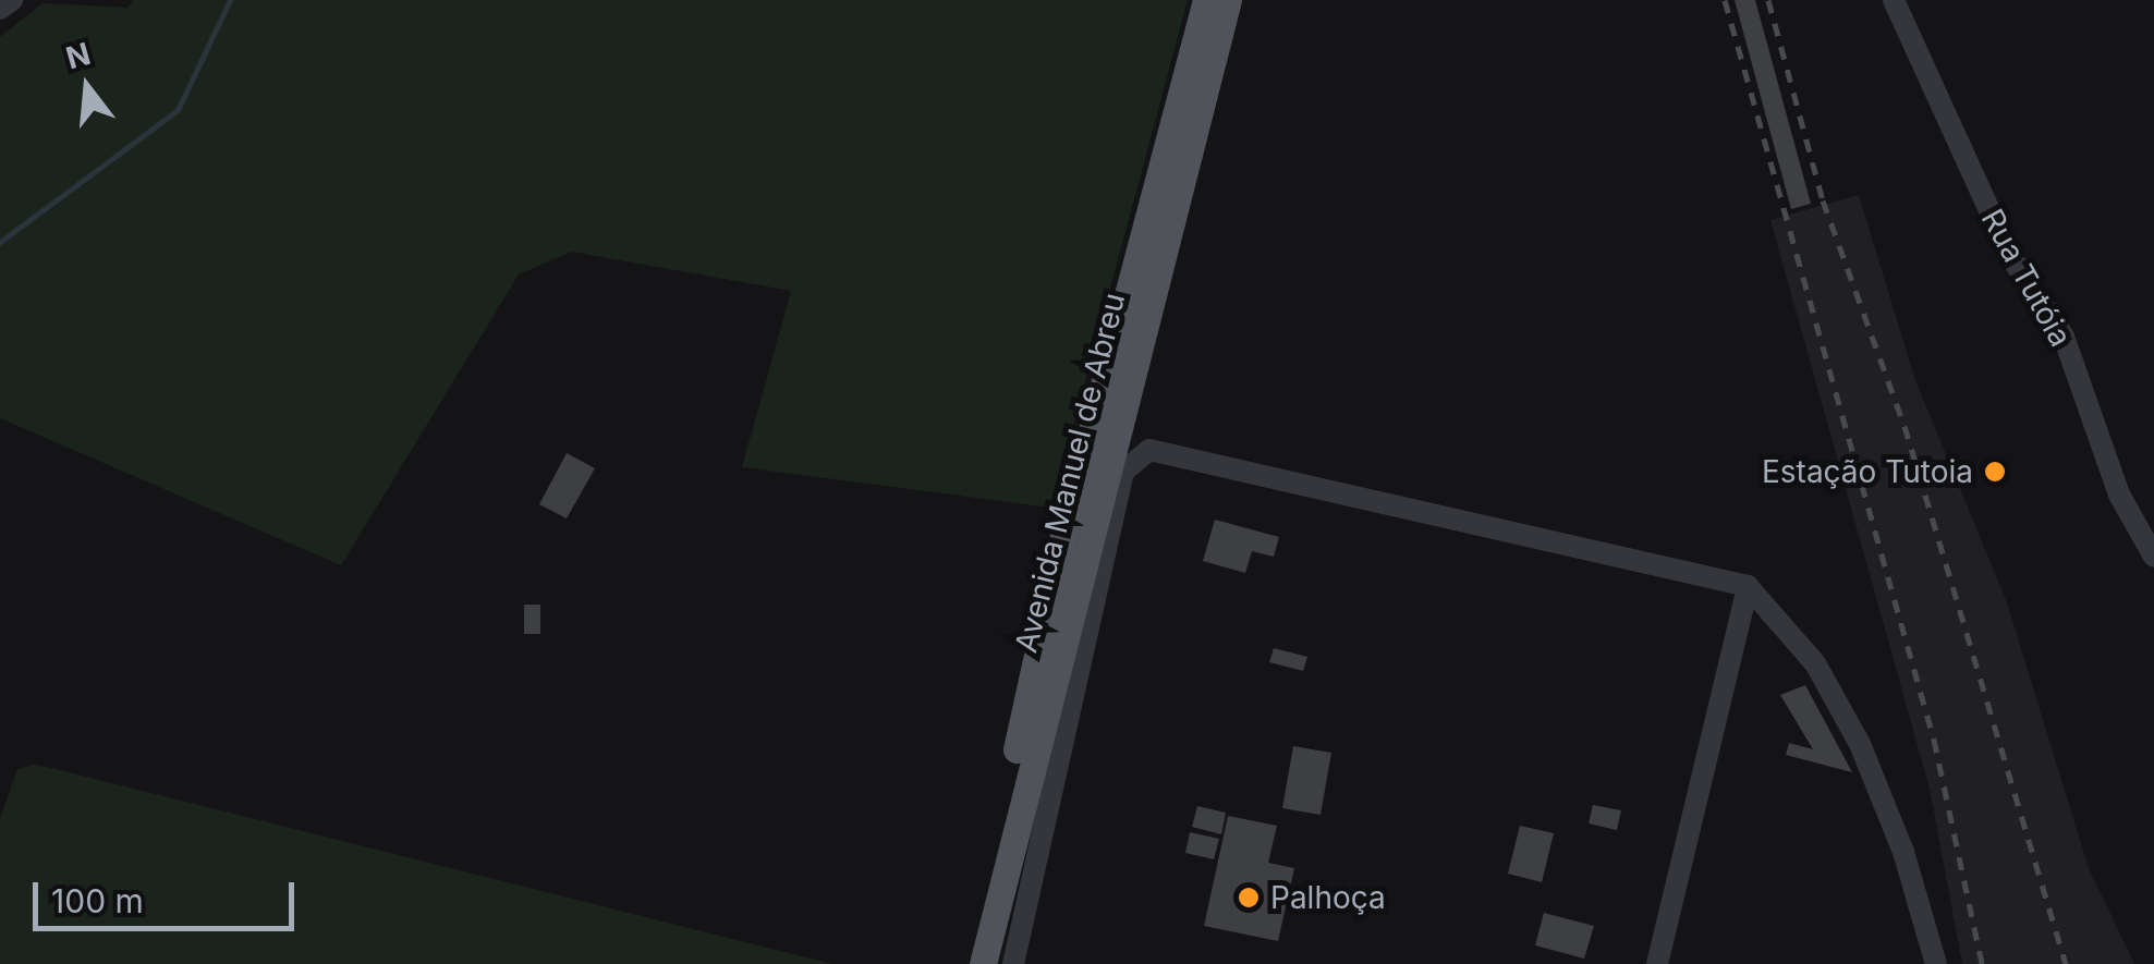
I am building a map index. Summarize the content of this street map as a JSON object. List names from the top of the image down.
{
  "streets": {
    "main road": ["Avenida Manuel de Abreu"],
    "street": ["Rua Tutóia"]
  },
  "places": ["Estação Tutoia", "Palhoça"],
  "scale_bar": "100 m",
  "north": "top"
}
